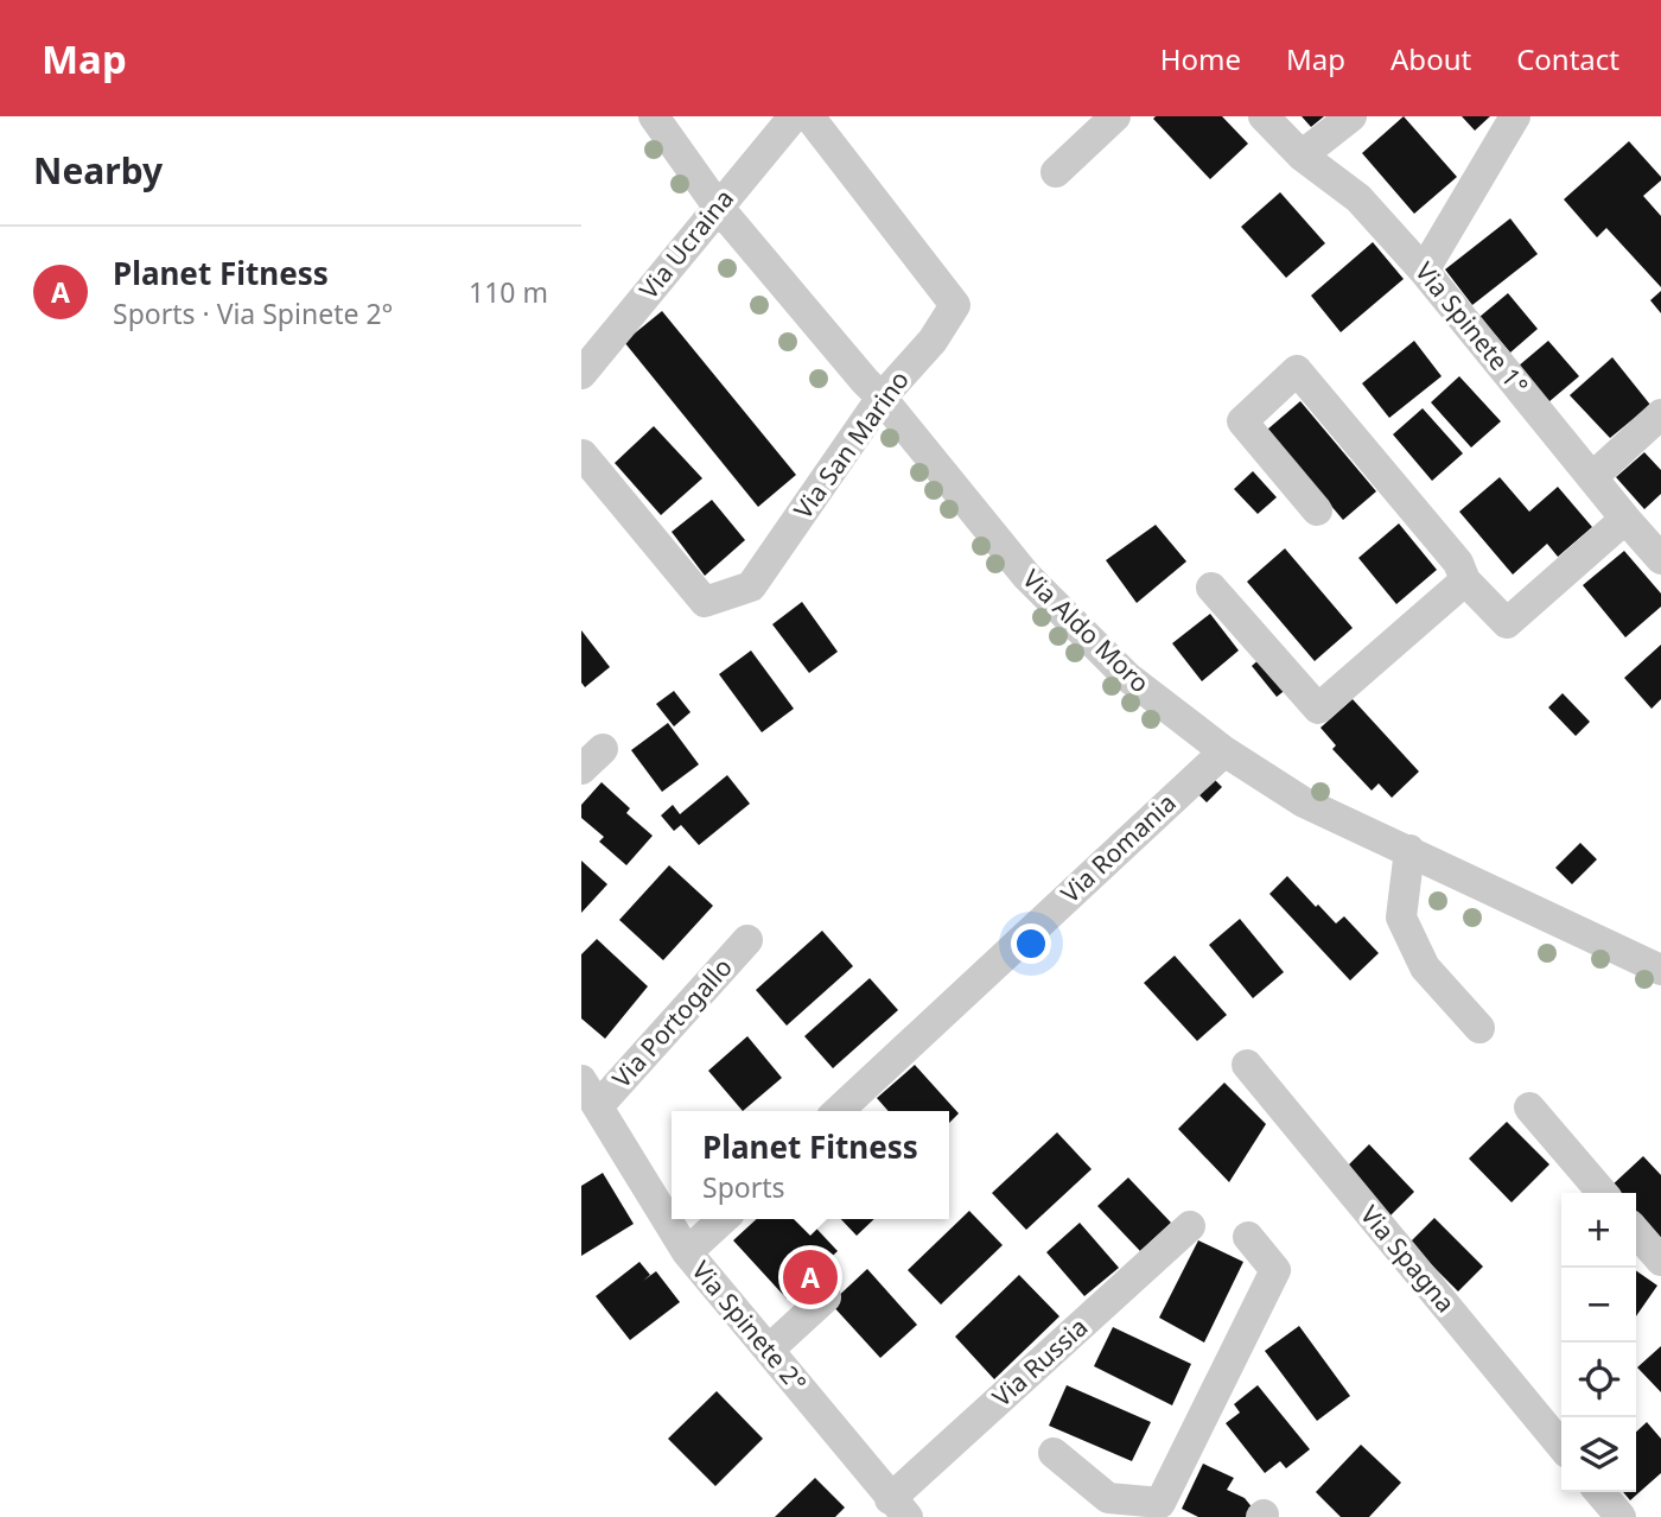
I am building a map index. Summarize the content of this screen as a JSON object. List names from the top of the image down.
{
  "streets": {
    "street": [
      "Via Ucraina",
      "Via Spinete 1°",
      "Via San Marino",
      "Via Aldo Moro",
      "Via Romania",
      "Via Portogallo",
      "Via Spagna",
      "Via Spinete 2°",
      "Via Russia"
    ]
  },
  "crossings": [
    ["Via Ucraina", "Via Aldo Moro"],
    ["Via San Marino", "Via Aldo Moro"],
    ["Via Aldo Moro", "Via Romania"],
    ["Via Portogallo", "Via Spinete 2°"],
    ["Via Spinete 2°", "Via Russia"]
  ],
  "page": {
    "header": "Map",
    "nav": [
      "Home",
      "Map",
      "About",
      "Contact"
    ],
    "heading": "Nearby",
    "list": [
      {
        "mark": "A",
        "name": "Planet Fitness",
        "note": "Sports · Via Spinete 2°",
        "value": "110 m"
      }
    ],
    "popup": ["Planet Fitness", "Sports"],
    "map_buttons": ["+", "−"],
    "pins": "A"
  }
}
